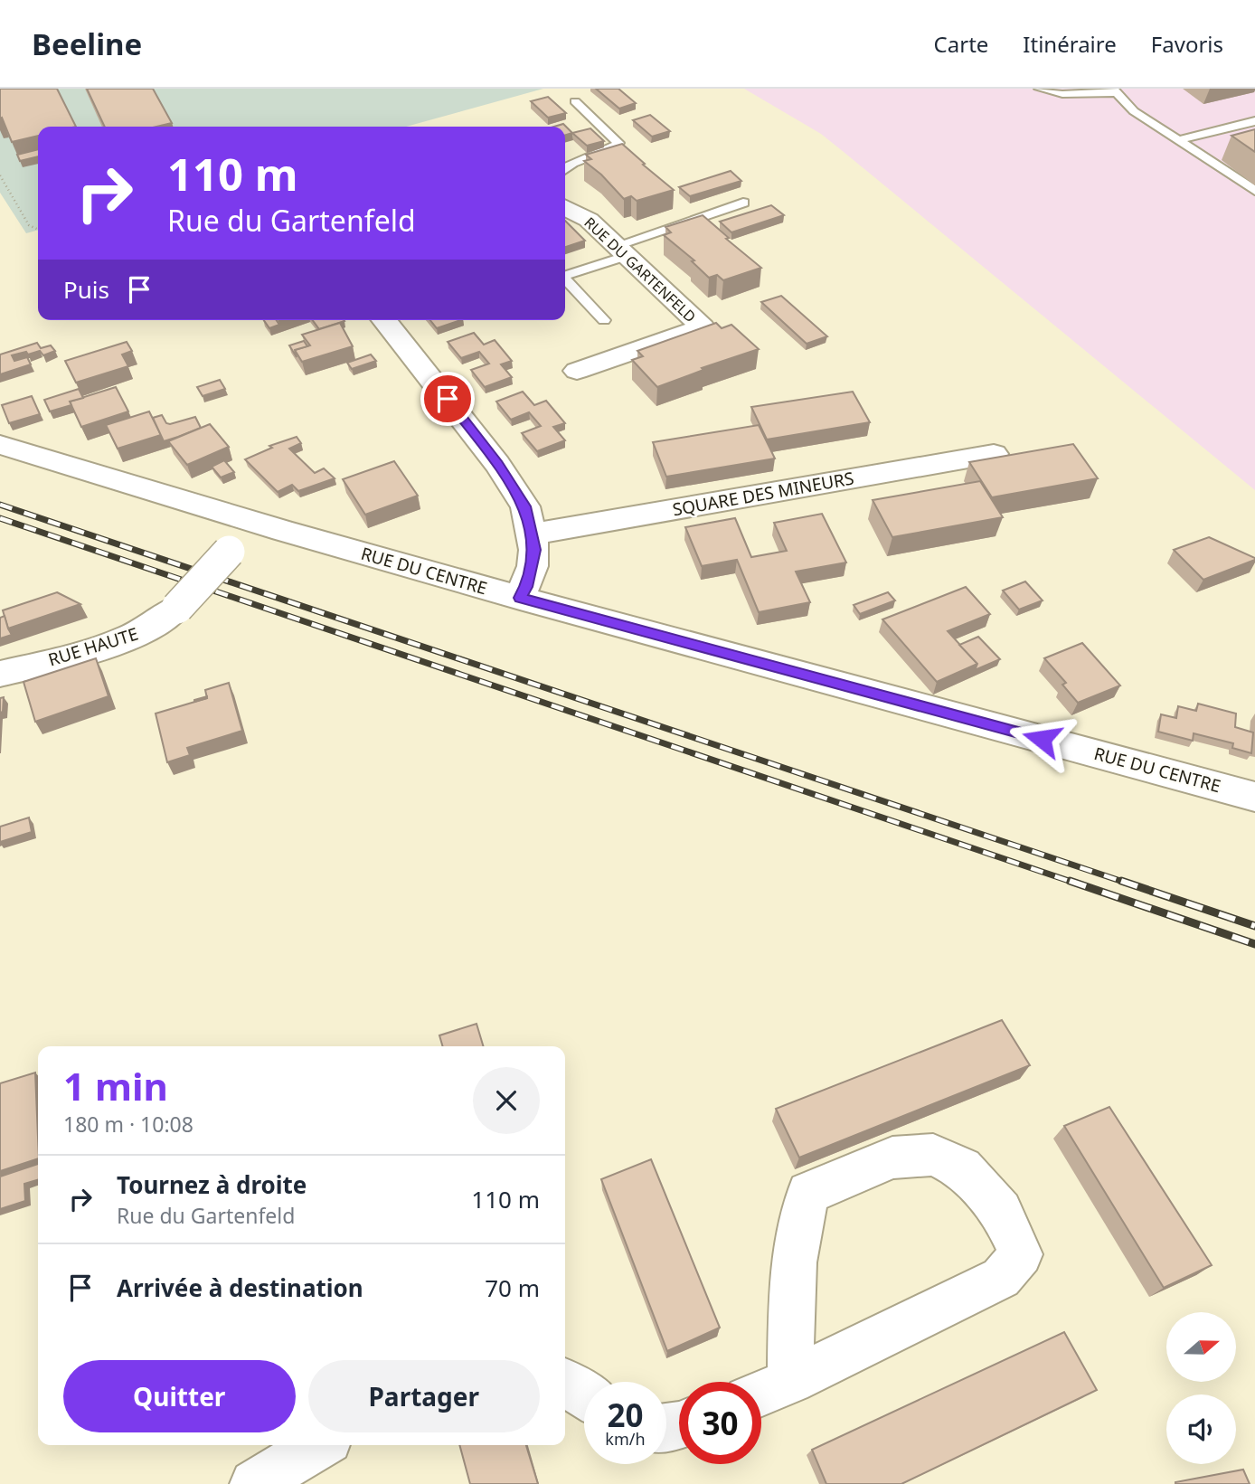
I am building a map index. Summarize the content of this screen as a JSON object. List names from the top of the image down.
{
  "streets": {
    "street": [
      "RUE DU GARTENFELD",
      "SQUARE DES MINEURS",
      "RUE DU CENTRE",
      "RUE HAUTE"
    ]
  },
  "crossings": [
    ["RUE DU CENTRE", "RUE HAUTE"]
  ],
  "north": "right",
  "page": {
    "header": "Beeline",
    "nav": ["Carte", "Itinéraire", "Favoris"],
    "turn": ["110 m", "Rue du Gartenfeld"],
    "then": "Puis",
    "heading": ["1 min", "180 m · 10:08"],
    "list": [
      {
        "name": "Tournez à droite",
        "note": "Rue du Gartenfeld",
        "value": "110 m"
      },
      {
        "name": "Arrivée à destination",
        "value": "70 m"
      }
    ],
    "buttons": ["Quitter", "Partager"],
    "speed": "20 km/h",
    "limit": "30"
  }
}
